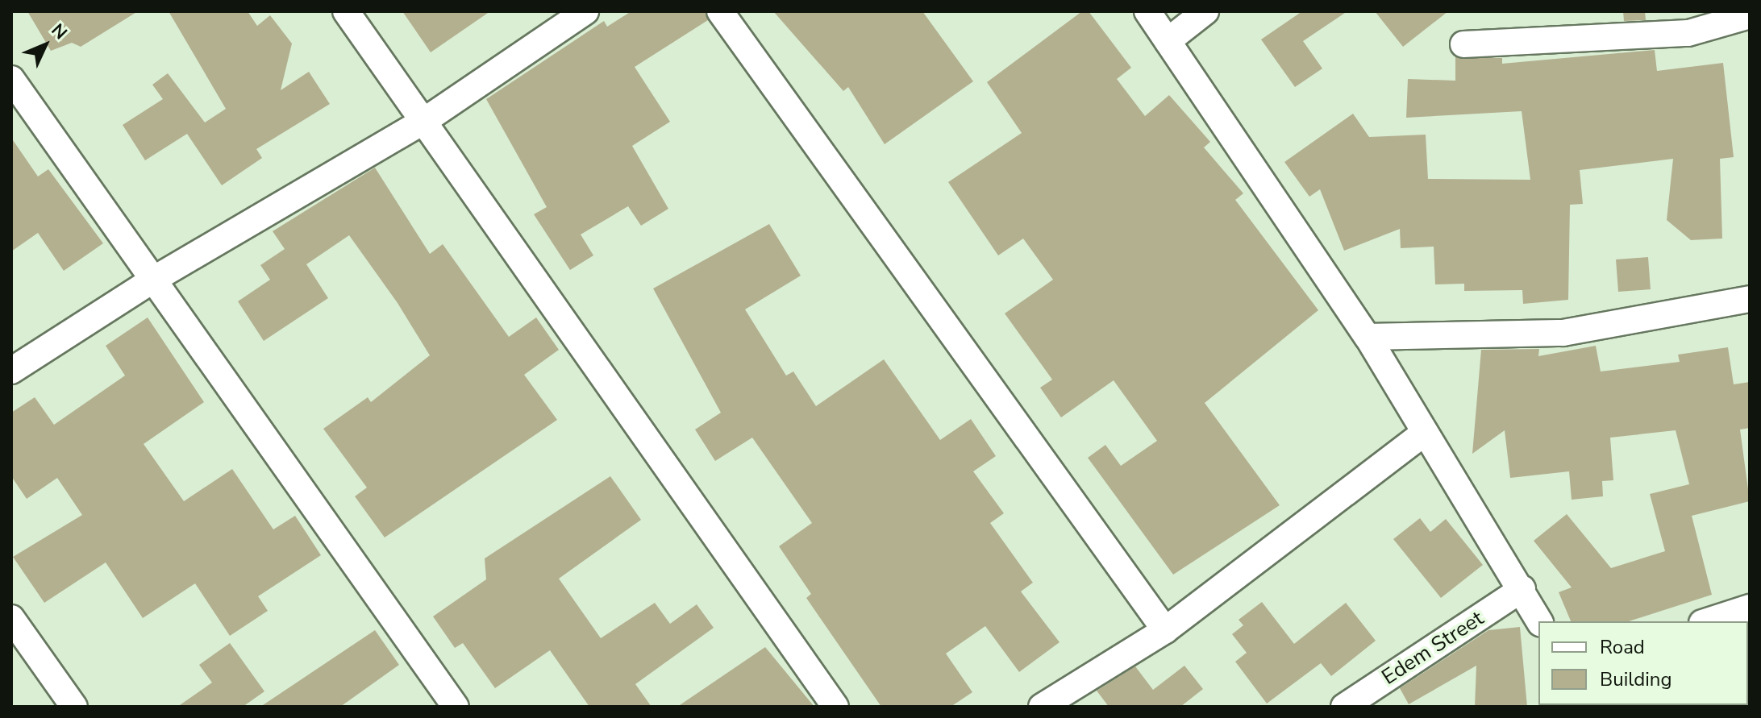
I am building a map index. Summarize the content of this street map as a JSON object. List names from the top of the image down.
{
  "streets": {
    "street": ["Edem Street"]
  },
  "legend": ["Road", "Building"],
  "north": "top right"
}
